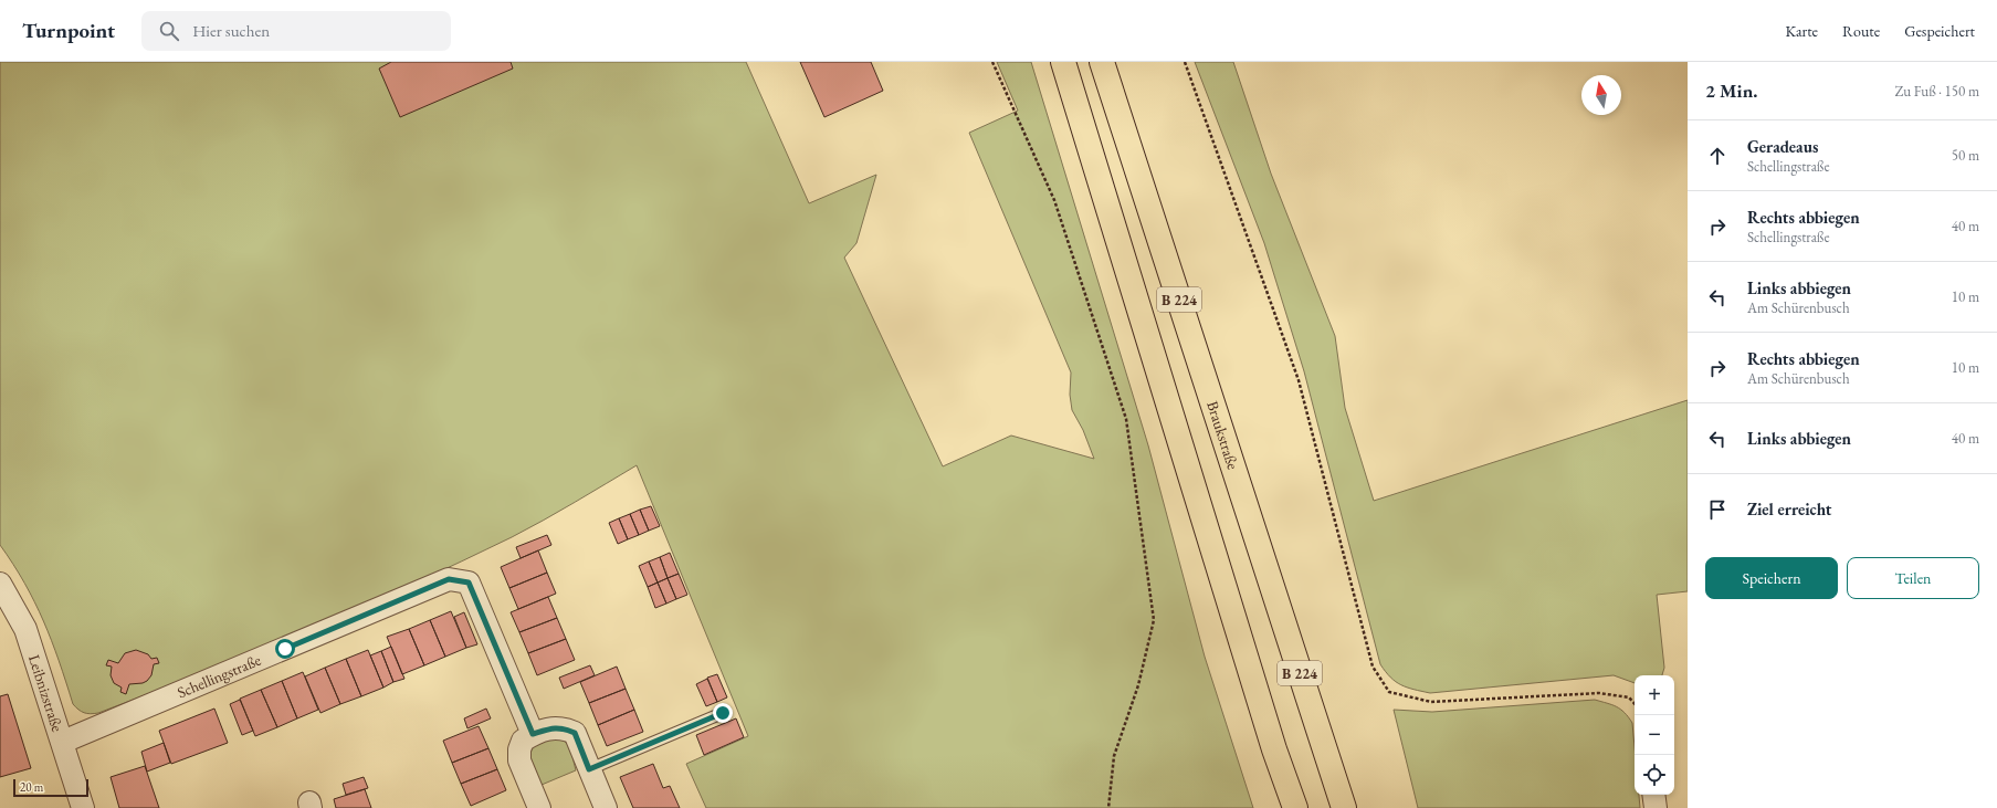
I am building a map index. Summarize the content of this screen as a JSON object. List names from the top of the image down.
{
  "streets": {
    "main road": ["B 224", "Braukstraße"],
    "street": ["Schellingstraße", "Leibnizstraße"]
  },
  "crossings": [
    ["Schellingstraße", "Leibnizstraße"]
  ],
  "scale_bar": "20 m",
  "north": "top",
  "page": {
    "header": "Turnpoint",
    "search": "Hier suchen",
    "nav": ["Karte", "Route", "Gespeichert"],
    "heading": ["2 Min.", "Zu Fuß · 150 m"],
    "list": [
      ["Geradeaus", "Schellingstraße", "50 m"],
      ["Rechts abbiegen", "Schellingstraße", "40 m"],
      ["Links abbiegen", "Am Schürenbusch", "10 m"],
      ["Rechts abbiegen", "Am Schürenbusch", "10 m"],
      ["Links abbiegen", "40 m"],
      "Ziel erreicht"
    ],
    "buttons": ["Speichern", "Teilen"],
    "map_buttons": ["+", "−"],
    "scale": "20 m"
  }
}
